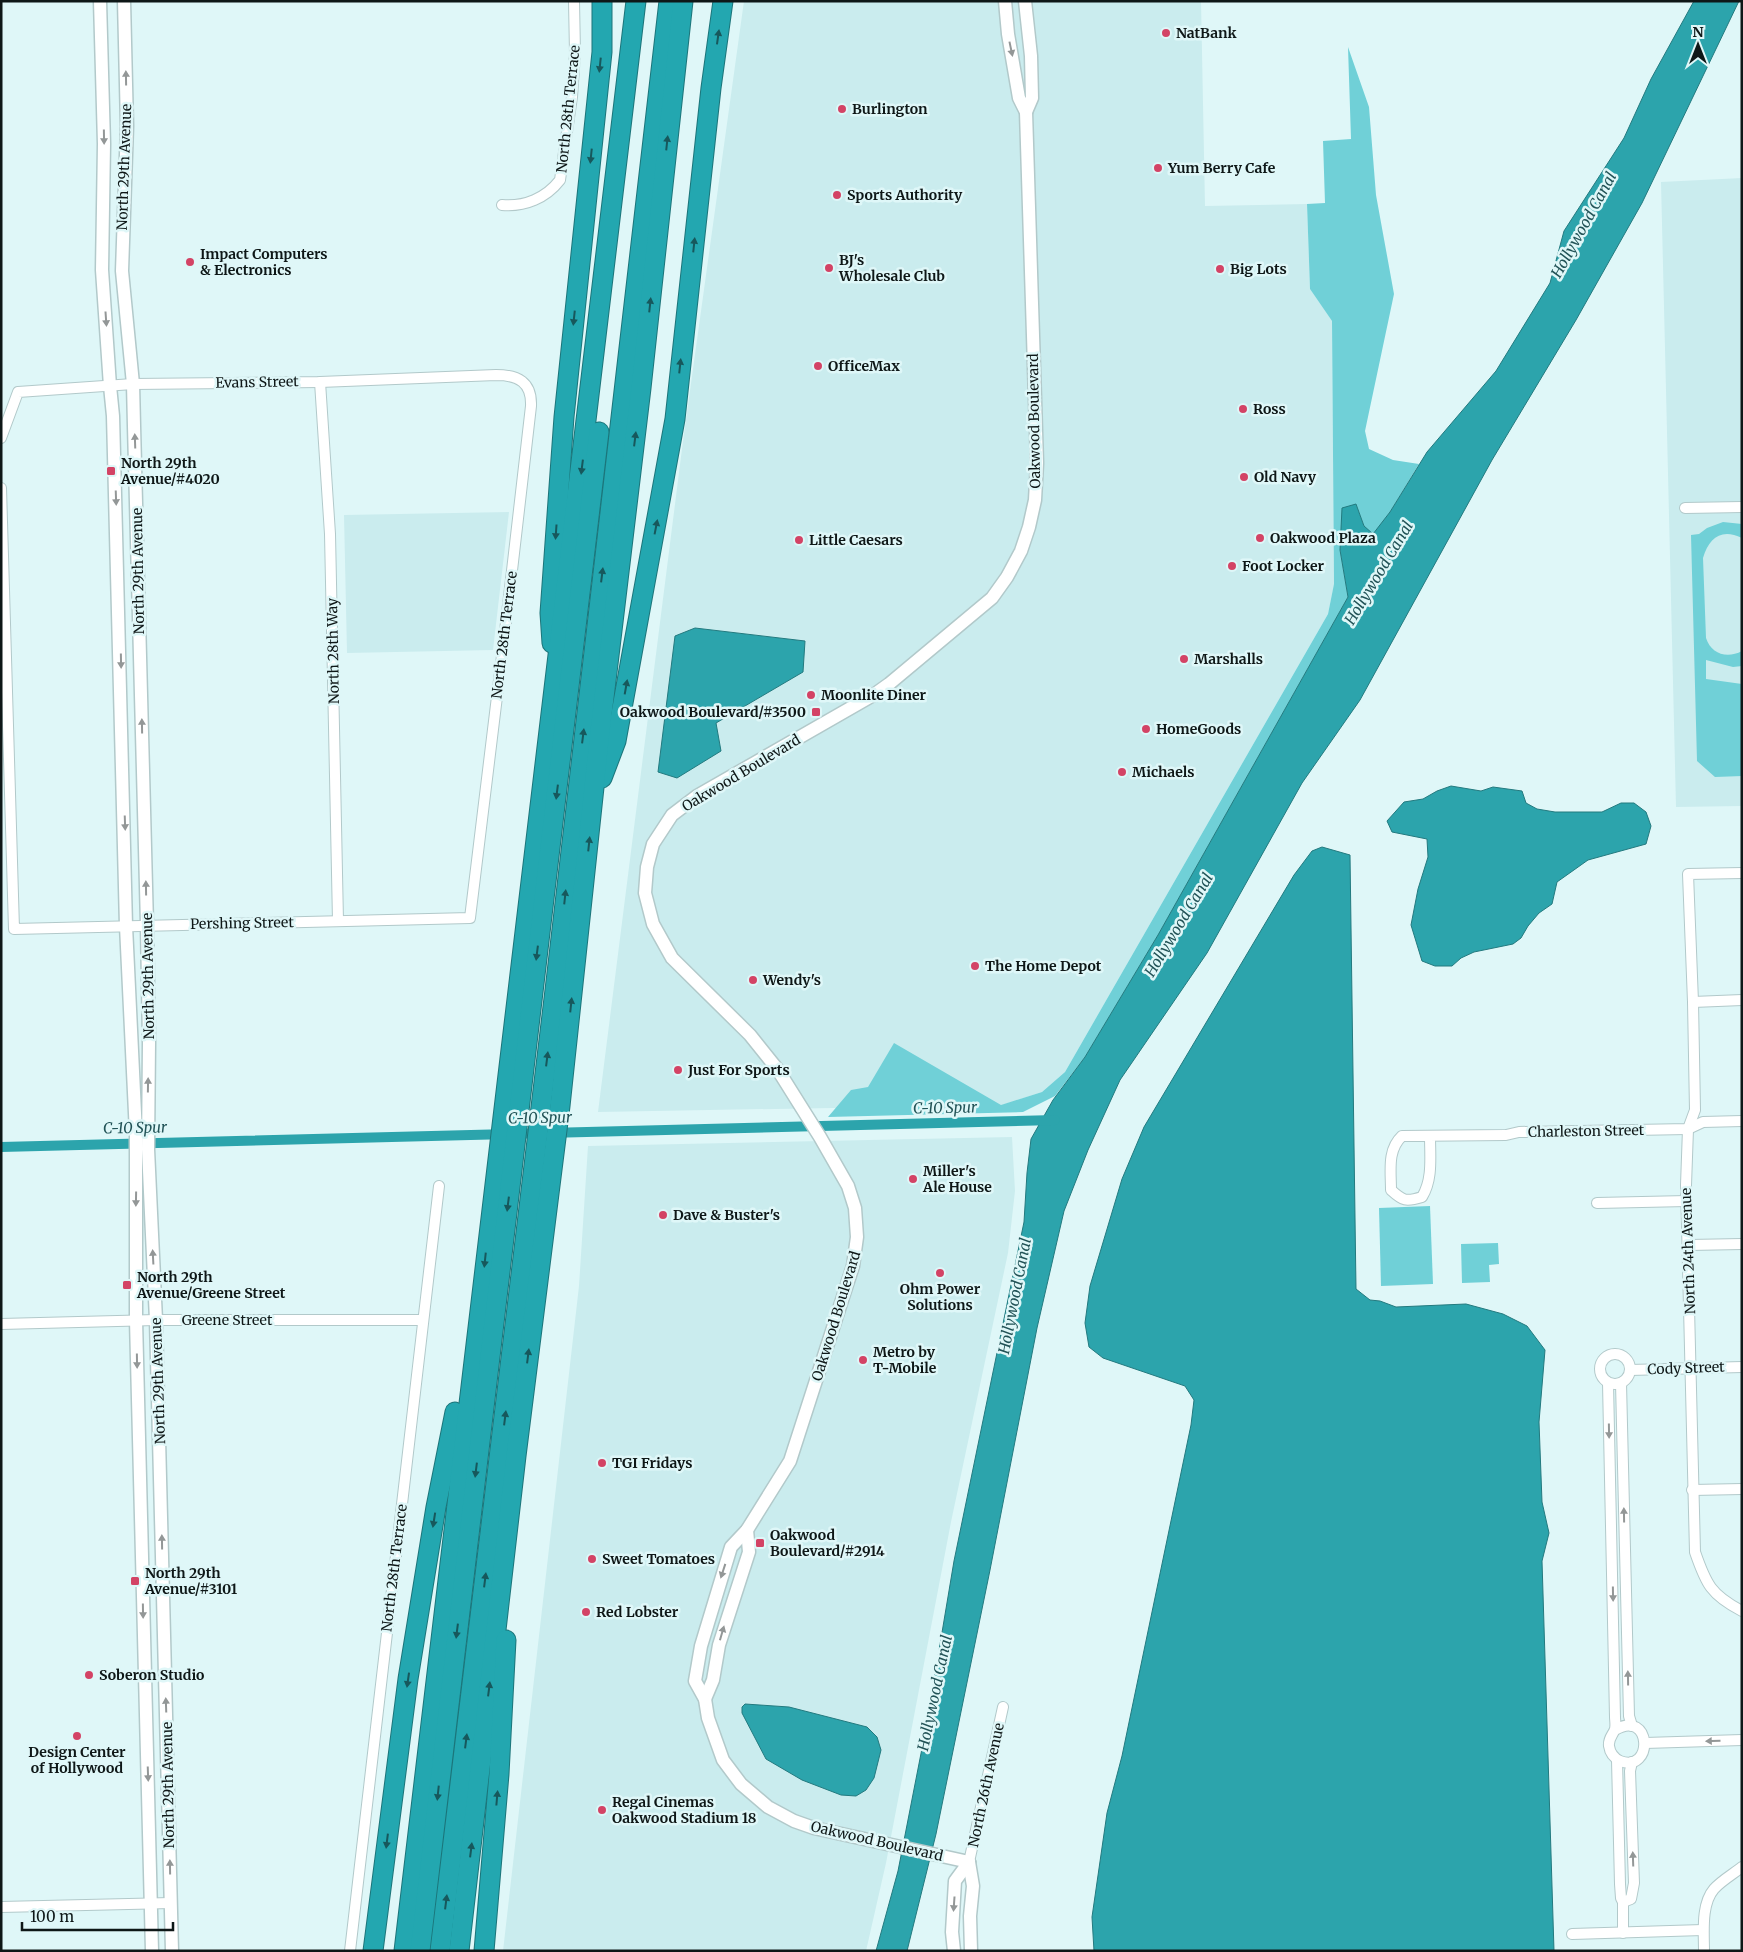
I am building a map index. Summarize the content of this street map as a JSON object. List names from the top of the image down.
{
  "streets": {
    "street": [
      "North 28th Terrace",
      "North 29th Avenue",
      "Evans Street",
      "Oakwood Boulevard",
      "North 28th Way",
      "Pershing Street",
      "Charleston Street",
      "North 24th Avenue",
      "Greene Street",
      "Cody Street",
      "North 26th Avenue"
    ]
  },
  "crossings": [
    ["North 28th Terrace", "Evans Street"],
    ["North 28th Terrace", "Pershing Street"],
    ["North 28th Terrace", "Greene Street"],
    ["North 29th Avenue", "Evans Street"],
    ["North 29th Avenue", "Pershing Street"],
    ["North 29th Avenue", "Greene Street"],
    ["Evans Street", "North 28th Way"],
    ["Oakwood Boulevard", "North 26th Avenue"],
    ["North 28th Way", "Pershing Street"],
    ["Charleston Street", "North 24th Avenue"],
    ["North 24th Avenue", "Cody Street"]
  ],
  "water": ["Hollywood Canal", "C-10 Spur"],
  "places": {
    "other": [
      "NatBank",
      "Burlington",
      "Yum Berry Cafe",
      "Sports Authority",
      "Impact Computers & Electronics",
      "BJ's Wholesale Club",
      "Big Lots",
      "OfficeMax",
      "Ross",
      "Old Navy",
      "Oakwood Plaza",
      "Little Caesars",
      "Foot Locker",
      "Marshalls",
      "Moonlite Diner",
      "HomeGoods",
      "Michaels",
      "The Home Depot",
      "Wendy's",
      "Just For Sports",
      "Miller's Ale House",
      "Dave & Buster's",
      "Ohm Power Solutions",
      "Metro by T-Mobile",
      "TGI Fridays",
      "Sweet Tomatoes",
      "Red Lobster",
      "Soberon Studio",
      "Design Center of Hollywood",
      "Regal Cinemas Oakwood Stadium 18"
    ],
    "transit": [
      "North 29th Avenue/#4020",
      "Oakwood Boulevard/#3500",
      "North 29th Avenue/Greene Street",
      "Oakwood Boulevard/#2914",
      "North 29th Avenue/#3101"
    ]
  },
  "scale_bar": "100 m",
  "north": "top"
}
